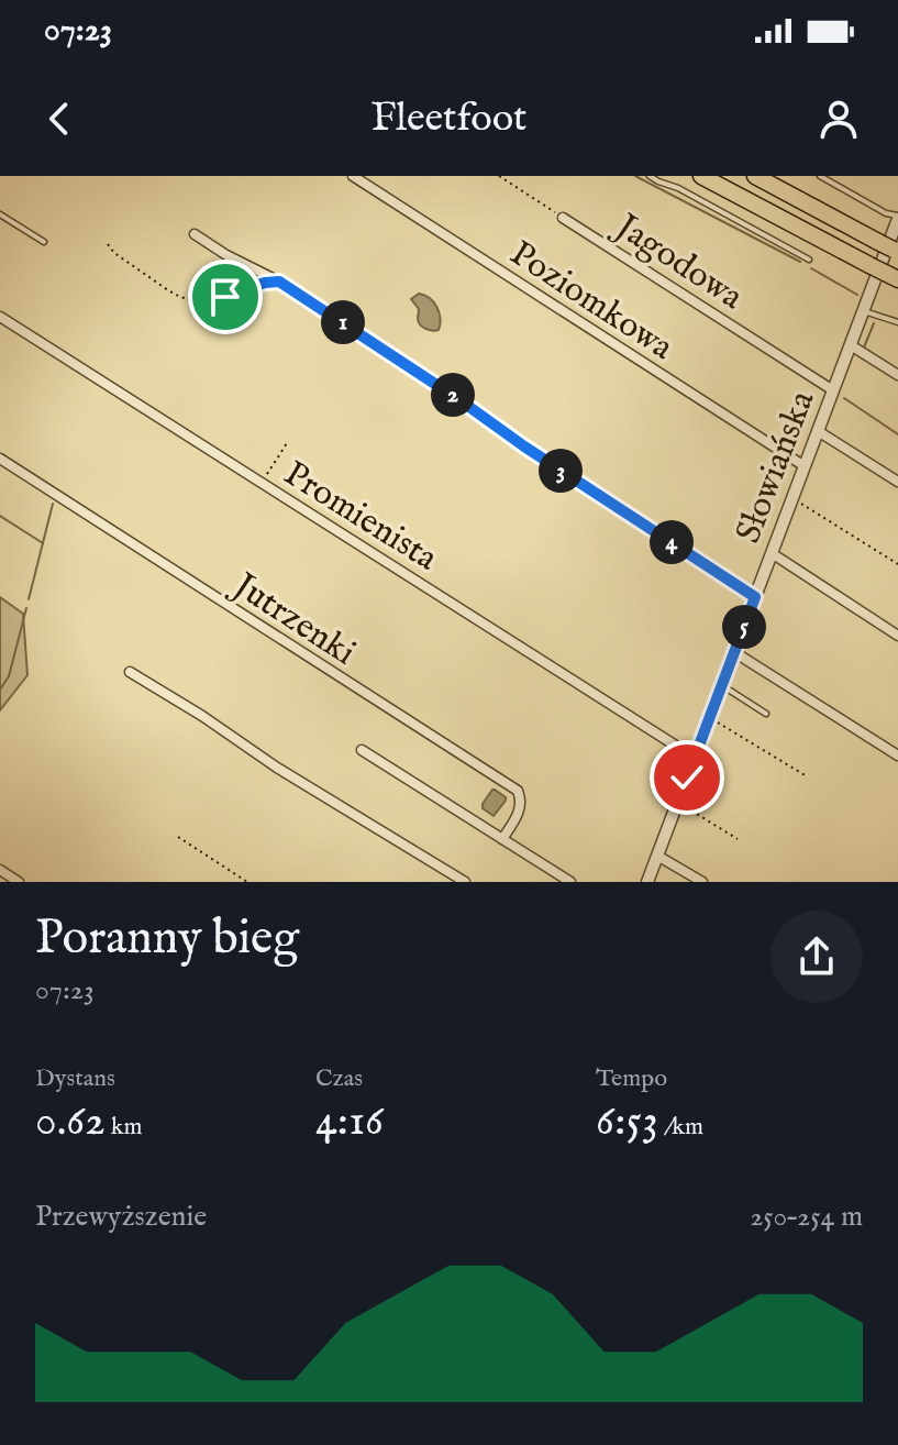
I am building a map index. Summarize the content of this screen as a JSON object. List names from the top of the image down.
{
  "streets": {
    "street": [
      "Jagodowa",
      "Poziomkowa",
      "Słowiańska",
      "Promienista",
      "Jutrzenki"
    ]
  },
  "crossings": [
    ["Jagodowa", "Słowiańska"],
    ["Poziomkowa", "Słowiańska"],
    ["Słowiańska", "Promienista"]
  ],
  "page": {
    "status": "07:23",
    "header": "Fleetfoot",
    "pins": [
      "1",
      "2",
      "3",
      "4",
      "5"
    ],
    "heading": ["Poranny bieg", "07:23"],
    "stats": [
      ["Dystans", "0.62 km"],
      ["Czas", "4:16"],
      ["Tempo", "6:53 /km"]
    ],
    "chart": ["Przewyższenie", "250–254 m"]
  }
}
